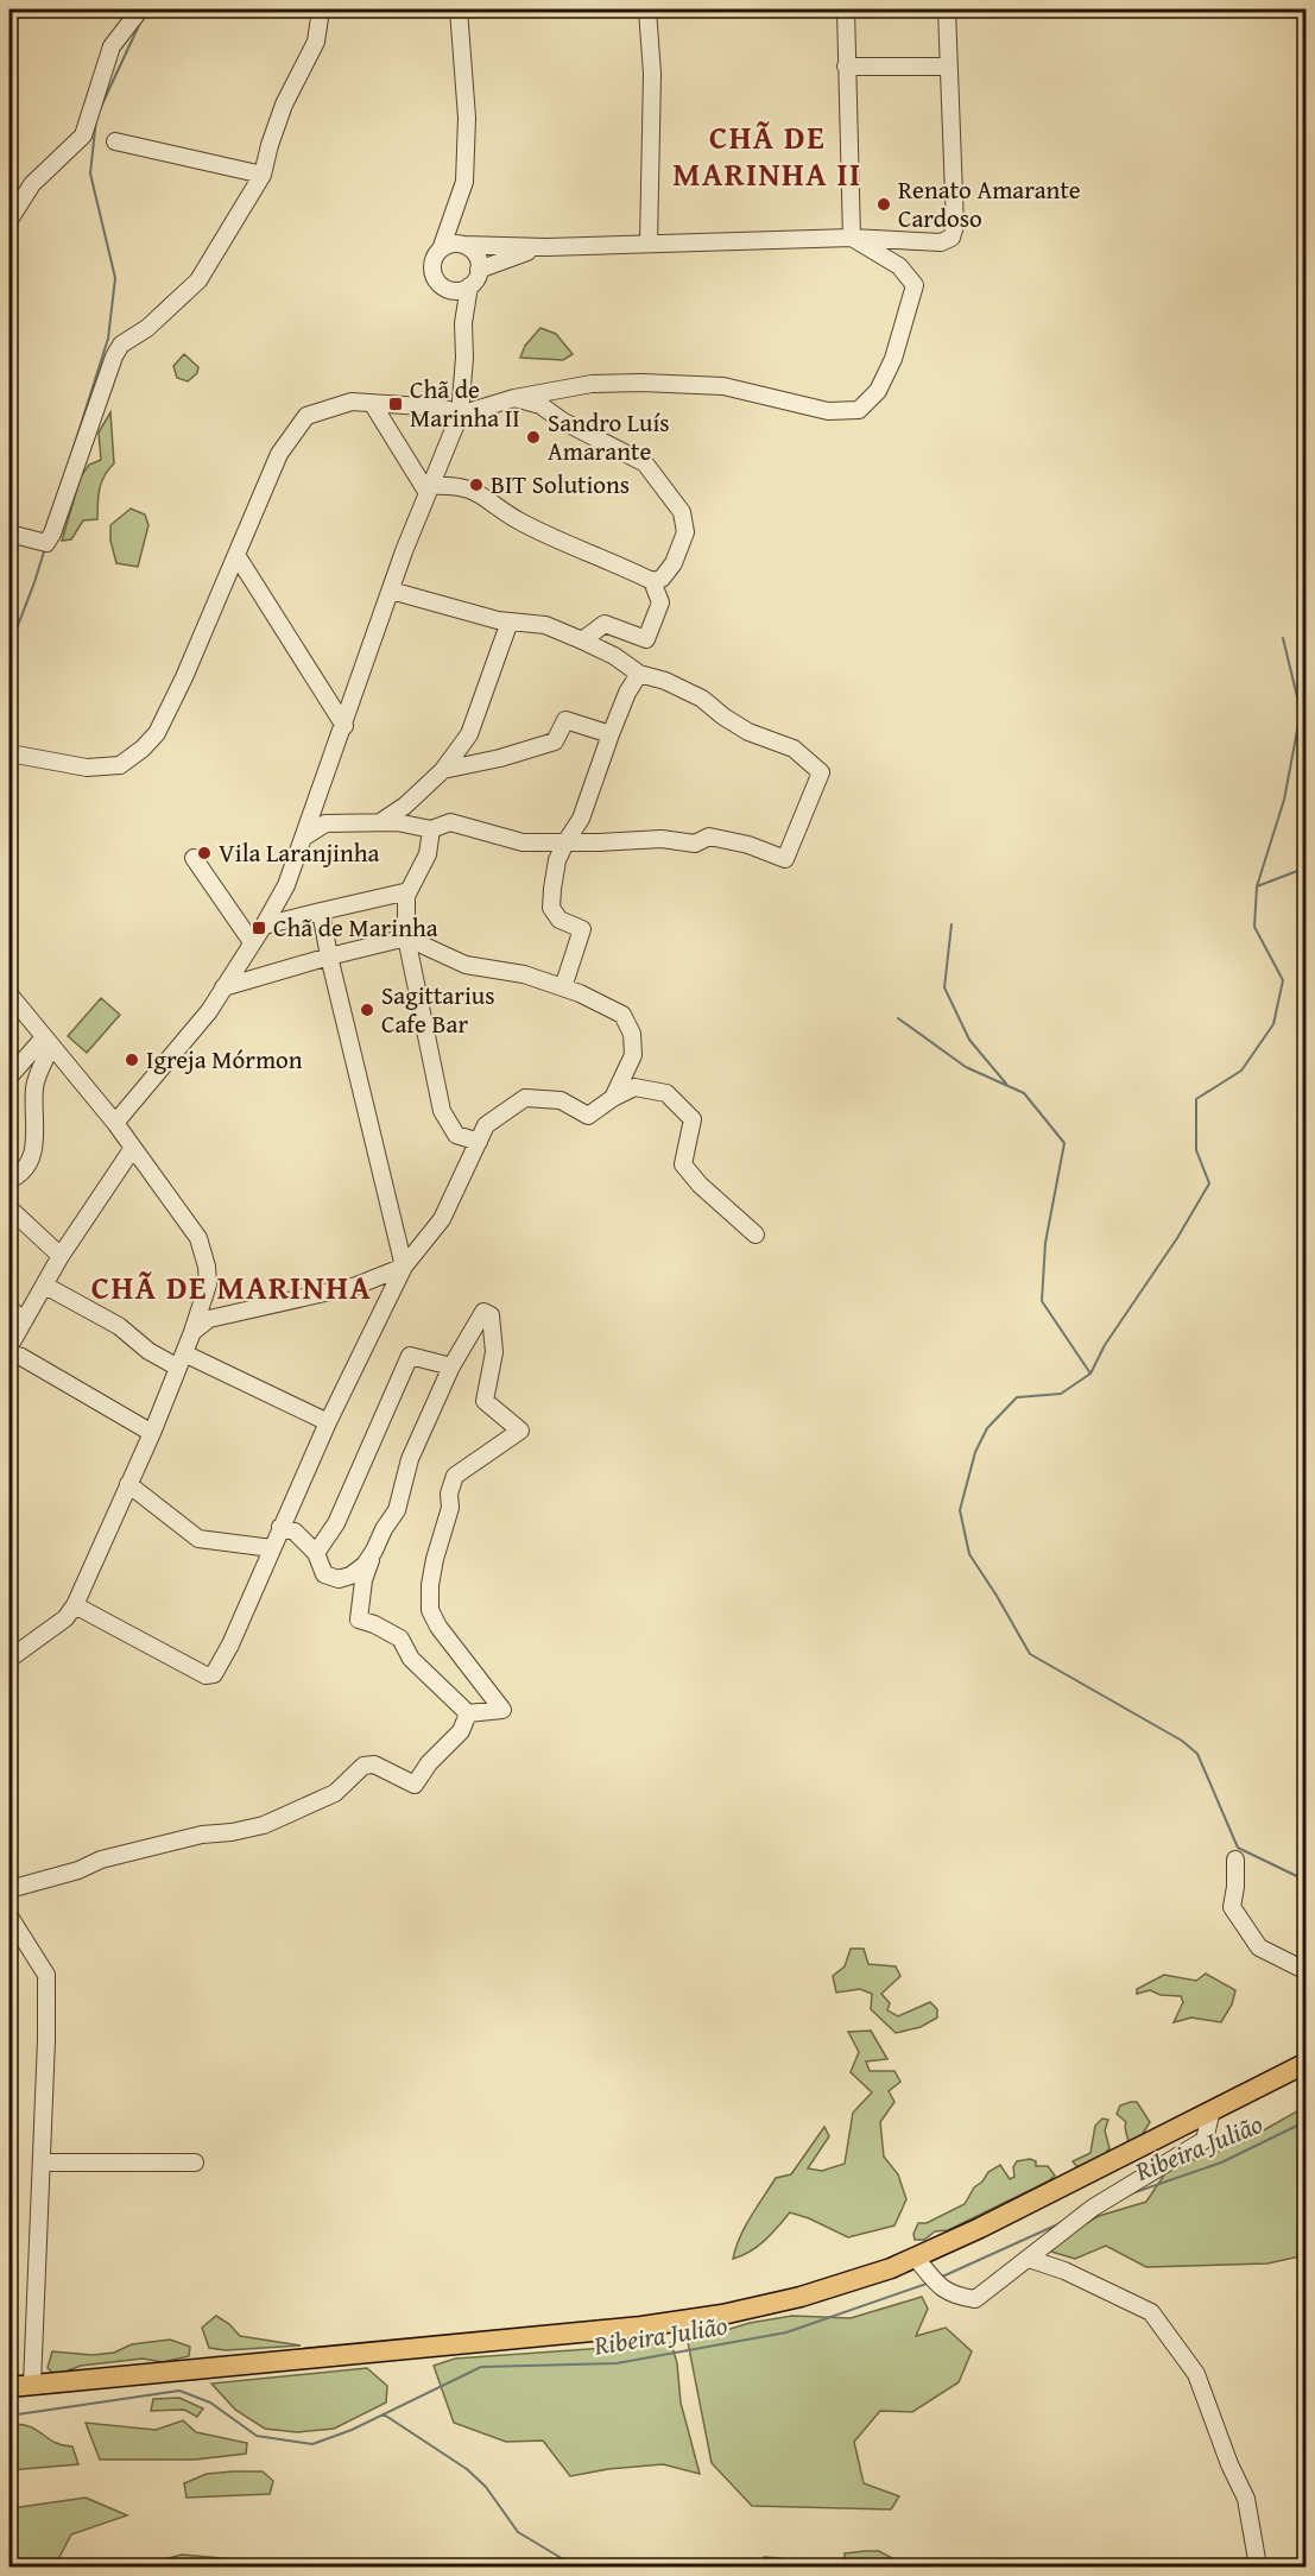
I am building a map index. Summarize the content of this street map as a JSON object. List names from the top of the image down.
{
  "districts": ["CHÃ DE MARINHA II", "CHÃ DE MARINHA"],
  "water": ["Ribeira Julião"],
  "places": {
    "other": [
      "Renato Amarante Cardoso",
      "Sandro Luís Amarante",
      "BIT Solutions",
      "Vila Laranjinha",
      "Sagittarius Cafe Bar",
      "Igreja Mórmon"
    ],
    "transit": ["Chã de Marinha II", "Chã de Marinha"]
  }
}
